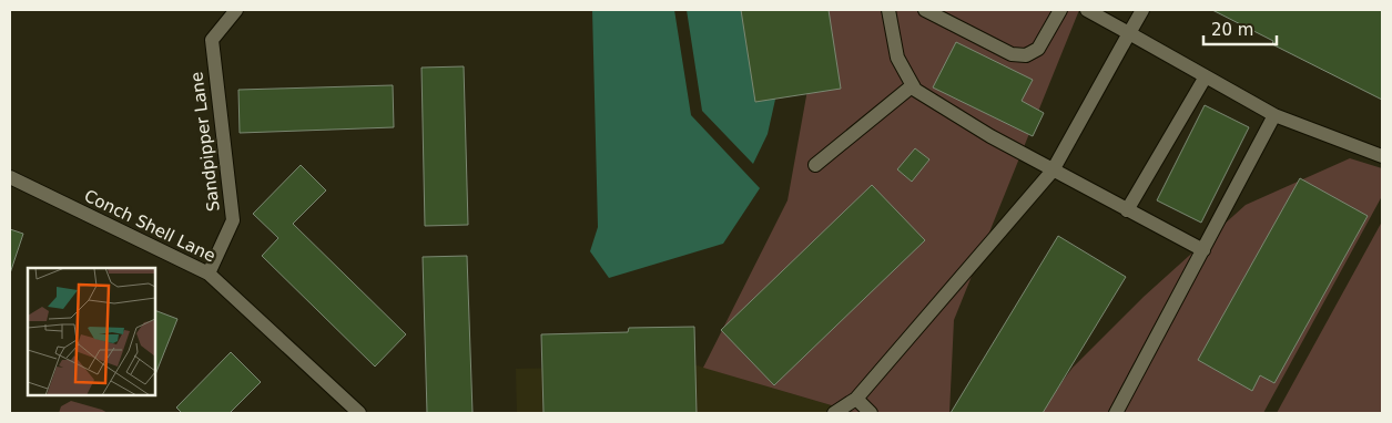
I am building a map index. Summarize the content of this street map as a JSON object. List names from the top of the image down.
{
  "streets": {
    "street": ["Sandpipper Lane", "Conch Shell Lane"]
  },
  "crossings": [
    ["Sandpipper Lane", "Conch Shell Lane"]
  ],
  "scale_bar": "20 m"
}
